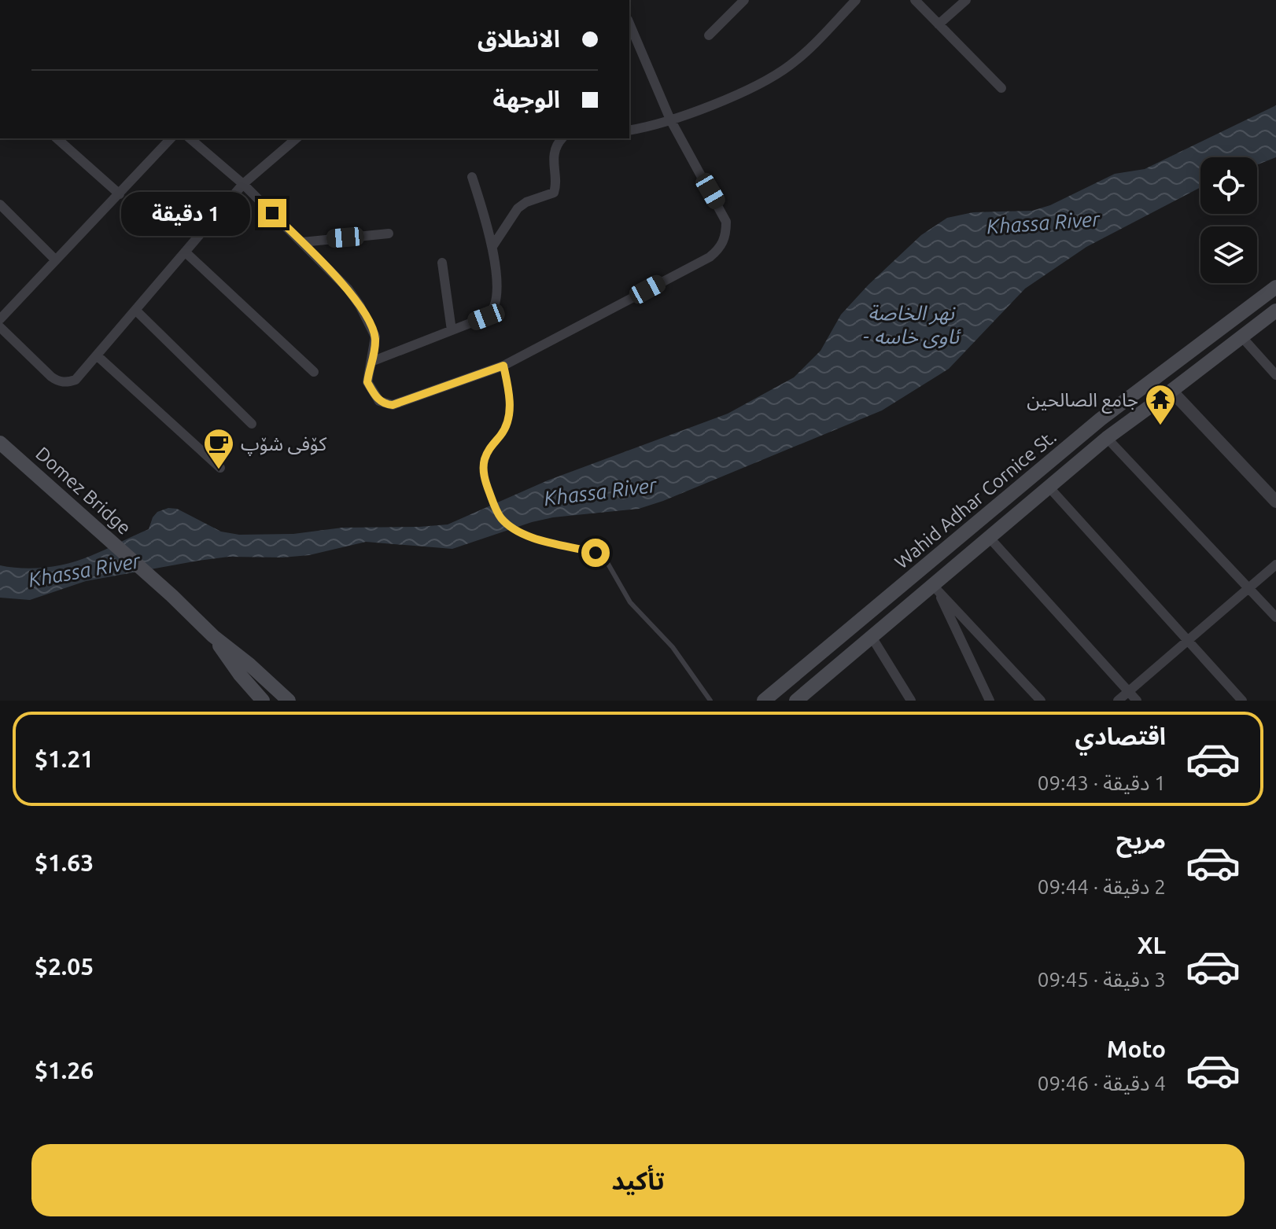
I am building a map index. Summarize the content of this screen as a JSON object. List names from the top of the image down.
{
  "streets": {
    "main road": ["Domez Bridge", "Wahid Adhar Cornice St."]
  },
  "water": ["Khassa River", "نهر الخاصة - ئاوی خاسە"],
  "places": {
    "temple": ["جامع الصالحين"],
    "cafe": ["کۆفی شۆپ"]
  },
  "page": {
    "banner": ["الانطلاق", "الوجهة"],
    "bubble": "1 دقيقة",
    "list": [
      {
        "name": "اقتصادي",
        "note": "1 دقيقة · 09:43",
        "value": "$1.21"
      },
      {
        "name": "مريح",
        "note": "2 دقيقة · 09:44",
        "value": "$1.63"
      },
      {
        "name": "XL",
        "note": "3 دقيقة · 09:45",
        "value": "$2.05"
      },
      {
        "name": "Moto",
        "note": "4 دقيقة · 09:46",
        "value": "$1.26"
      }
    ],
    "buttons": "تأكيد"
  }
}
